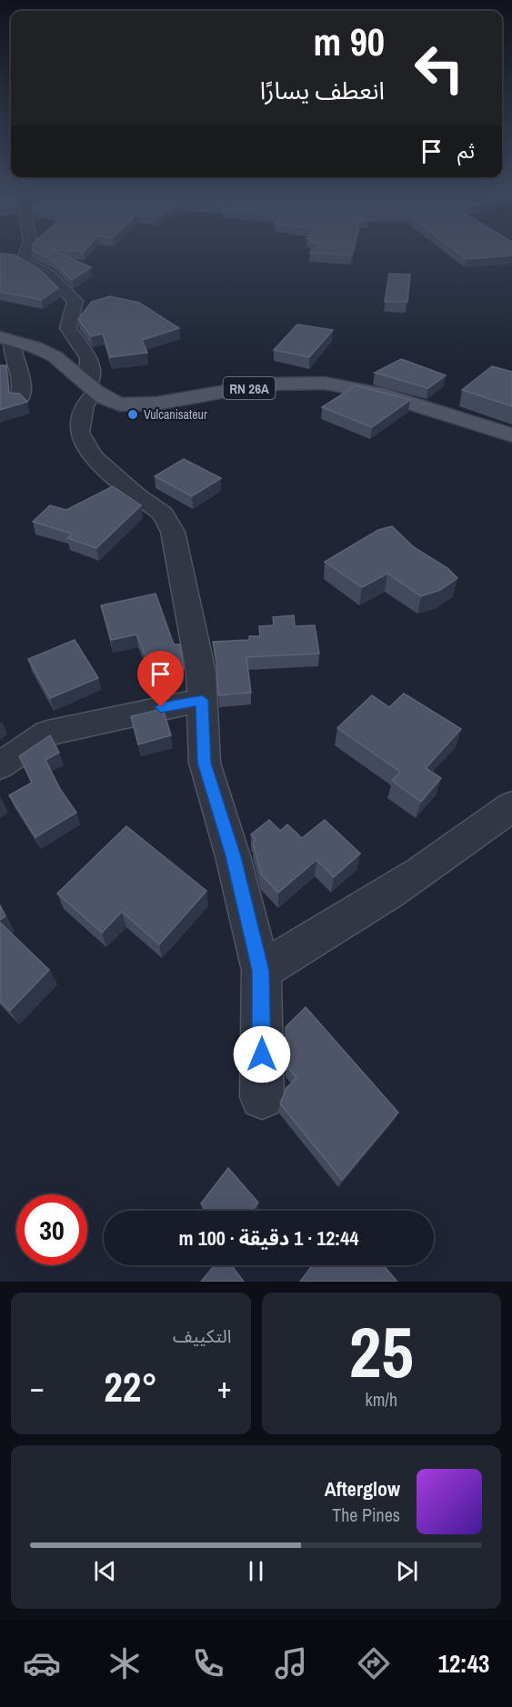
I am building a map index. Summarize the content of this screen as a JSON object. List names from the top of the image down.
{
  "streets": {
    "main road": ["RN 26A"]
  },
  "places": ["Vulcanisateur"],
  "page": {
    "turn": ["90 m", "انعطف يسارًا"],
    "then": "ثم",
    "limit": "30",
    "trip": "12:44 · 1 دقيقة · 100 m",
    "tile": [
      ["25", "km/h"],
      "التكييف"
    ],
    "heat": ["−", "22°", "+"],
    "song": ["Afterglow", "The Pines"],
    "tabs": "12:43"
  }
}
